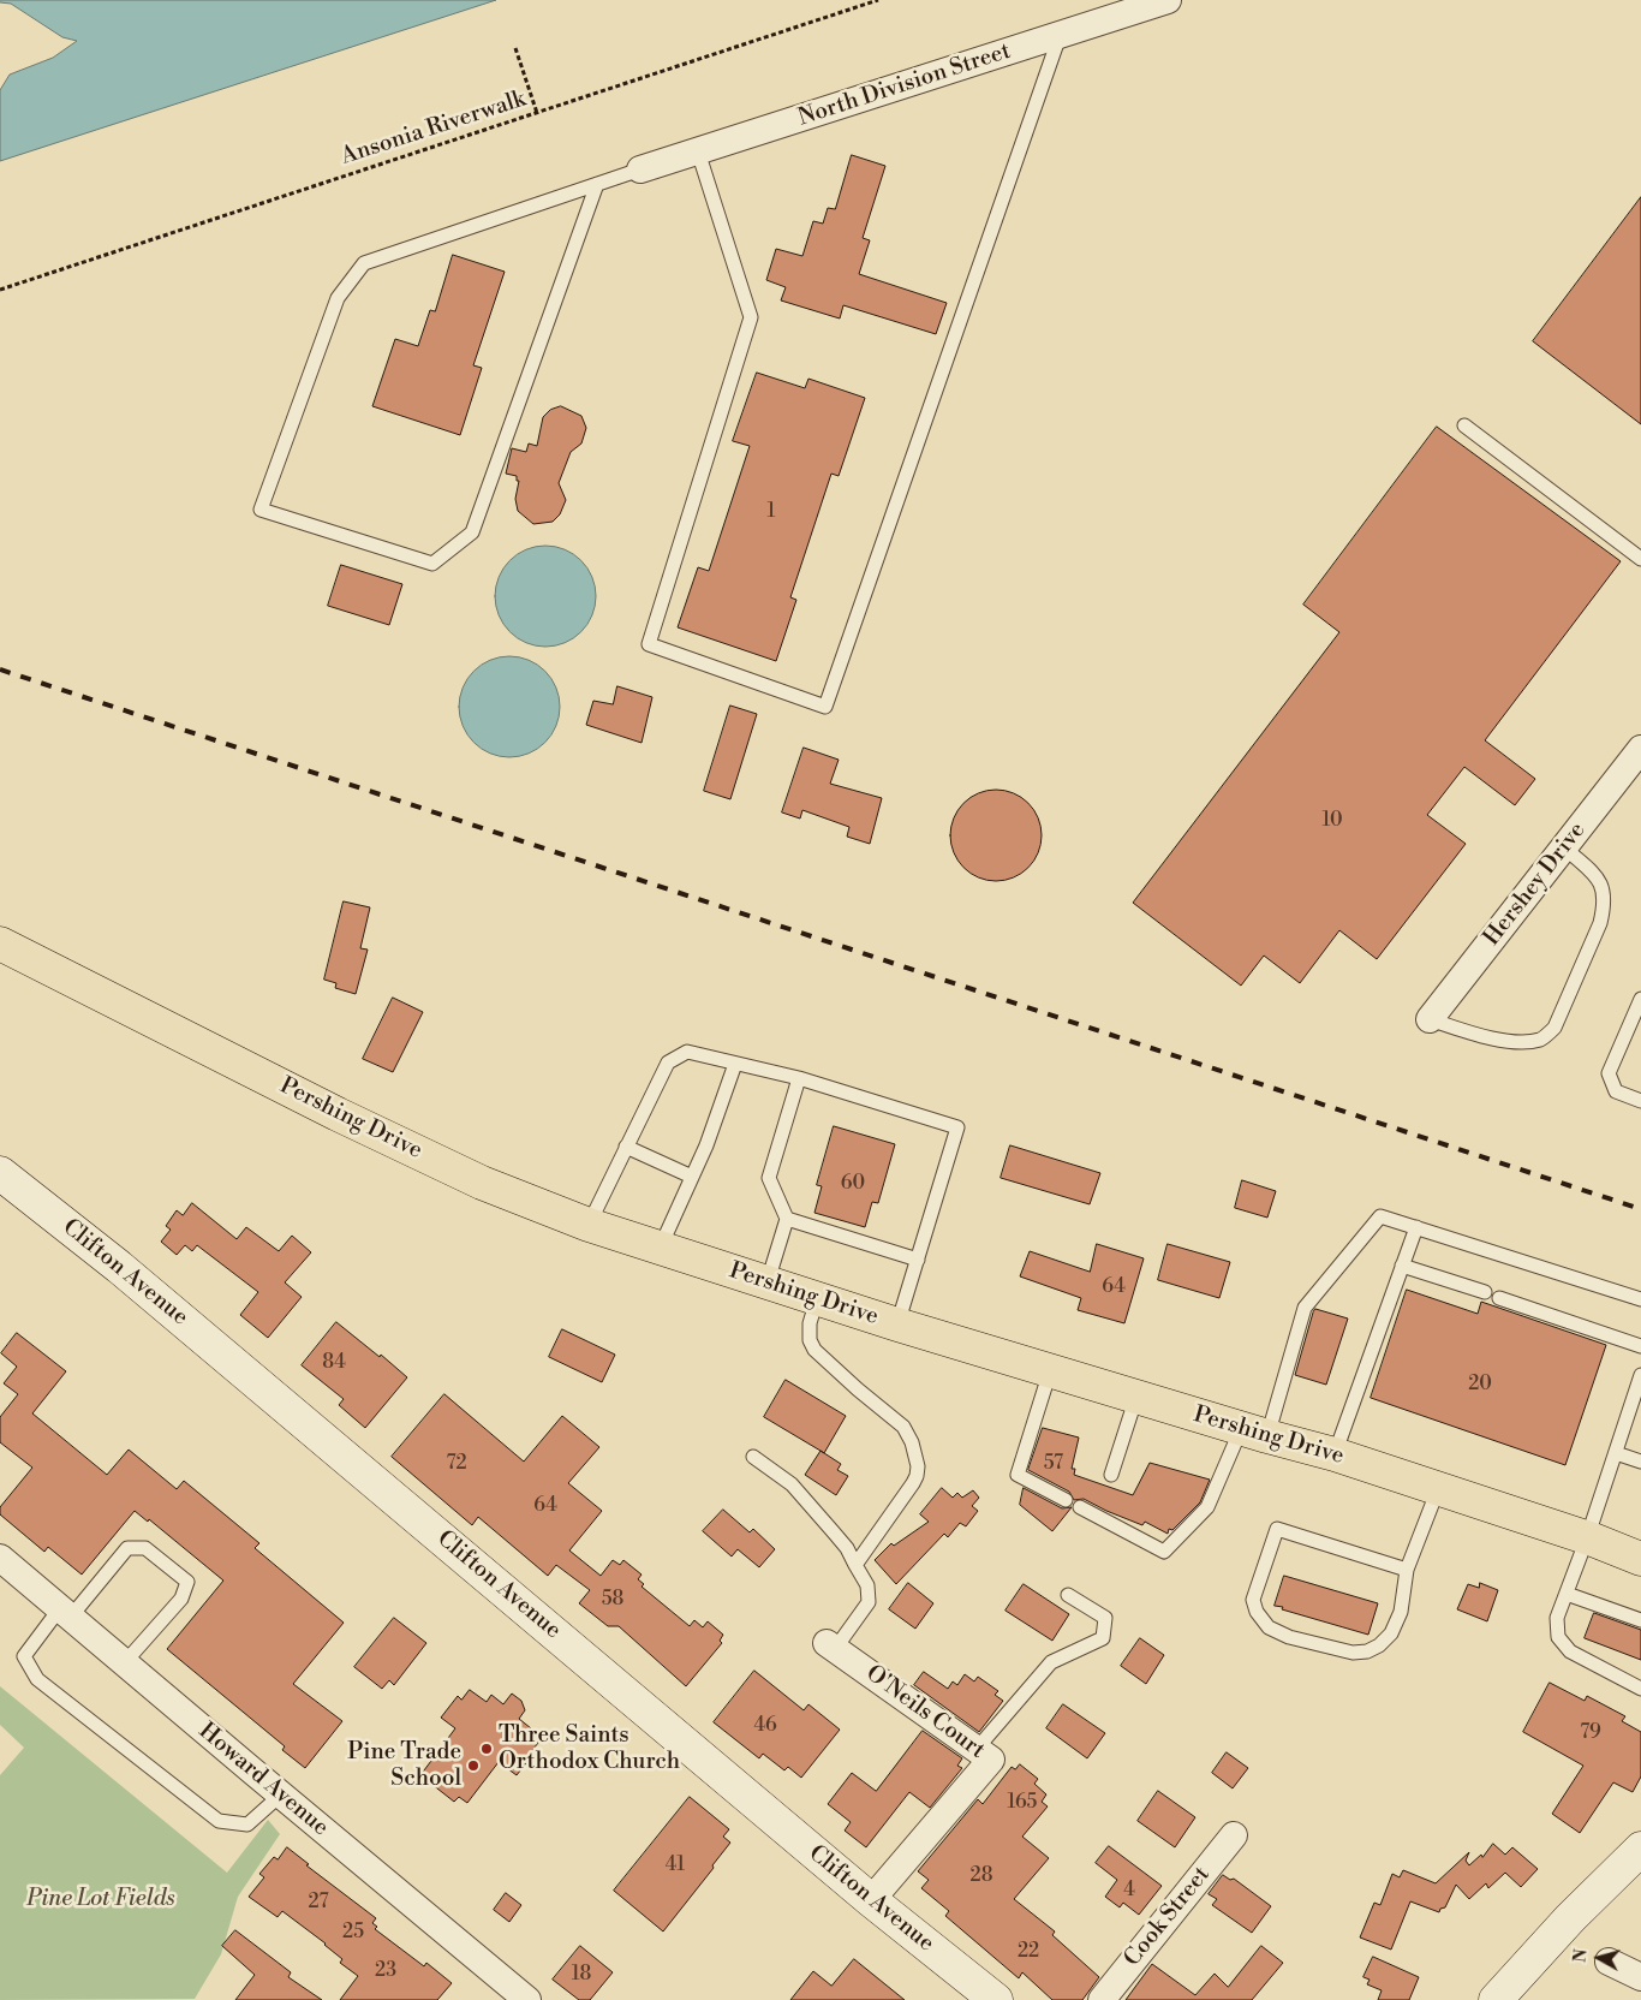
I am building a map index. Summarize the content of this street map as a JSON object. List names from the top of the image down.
{
  "streets": {
    "main road": ["Pershing Drive", "Clifton Avenue"],
    "street": [
      "North Division Street",
      "Hershey Drive",
      "O'Neils Court",
      "Howard Avenue",
      "Cook Street"
    ],
    "path": ["Ansonia Riverwalk"]
  },
  "crossings": [
    ["Clifton Avenue", "O'Neils Court"]
  ],
  "parks": ["Pine Lot Fields"],
  "places": ["Three Saints Orthodox Church", "Pine Trade School"],
  "house_numbers": [
    "1",
    "10",
    "60",
    "64",
    "84",
    "20",
    "72",
    "57",
    "64",
    "58",
    "46",
    "79",
    "165",
    "41",
    "28",
    "4",
    "27",
    "25",
    "22",
    "23",
    "18"
  ],
  "north": "left"
}
